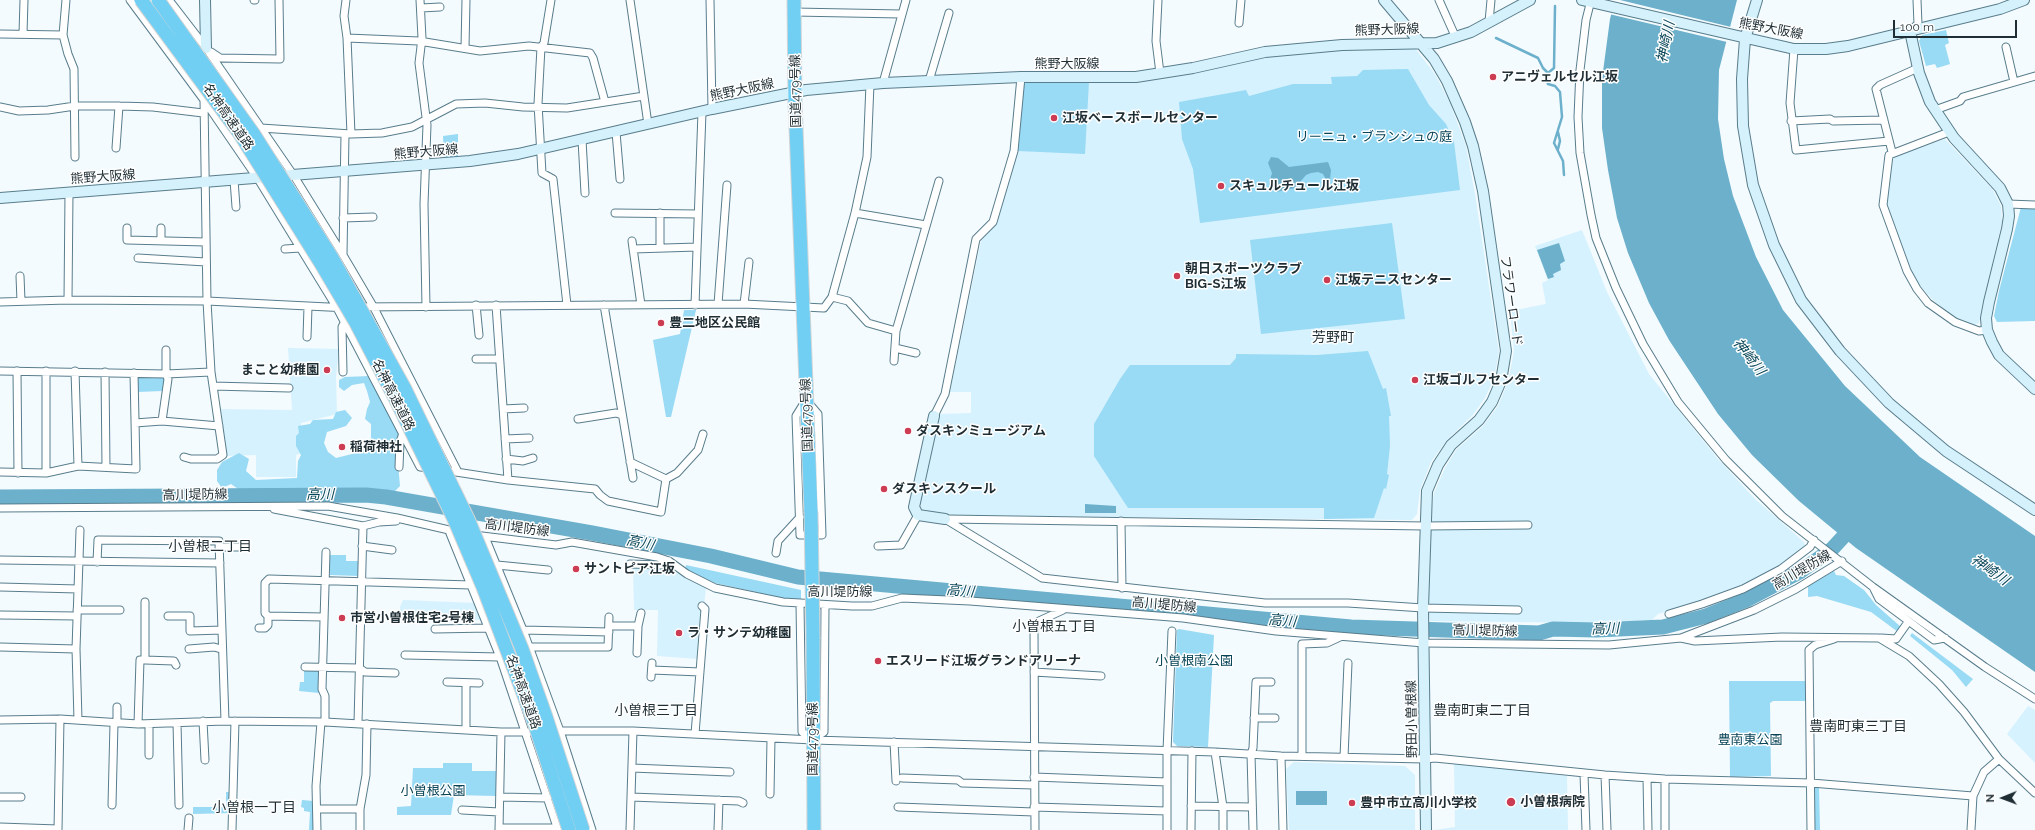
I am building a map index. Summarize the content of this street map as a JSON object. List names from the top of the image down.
{
  "streets": {
    "highway": ["国道479号線", "名神高速道路"],
    "street": [
      "熊野大阪線",
      "フラワーロード",
      "高川堤防線",
      "野田小曽根線"
    ]
  },
  "crossings": [
    ["熊野大阪線", "国道479号線"],
    ["熊野大阪線", "フラワーロード"],
    ["熊野大阪線", "高川堤防線"],
    ["フラワーロード", "野田小曽根線"],
    ["高川堤防線", "野田小曽根線"]
  ],
  "districts": [
    "芳野町",
    "小曽根二丁目",
    "小曽根五丁目",
    "小曽根三丁目",
    "豊南町東二丁目",
    "豊南町東三丁目",
    "小曽根一丁目"
  ],
  "water": ["神崎川", "高川"],
  "parks": [
    "リーニュ・ブランシュの庭",
    "小曽根南公園",
    "豊南東公園",
    "小曽根公園"
  ],
  "places": [
    "アニヴェルセル江坂",
    "江坂ベースボールセンター",
    "スキュルチュール江坂",
    "朝日スポーツクラブ BIG-S江坂",
    "江坂テニスセンター",
    "豊二地区公民館",
    "まこと幼稚園",
    "江坂ゴルフセンター",
    "ダスキンミュージアム",
    "稲荷神社",
    "ダスキンスクール",
    "サントピア江坂",
    "市営小曽根住宅2号棟",
    "ラ・サンテ幼稚園",
    "エスリード江坂グランドアリーナ",
    "小曽根病院",
    "豊中市立高川小学校"
  ],
  "scale_bar": "100 m",
  "north": "left"
}
